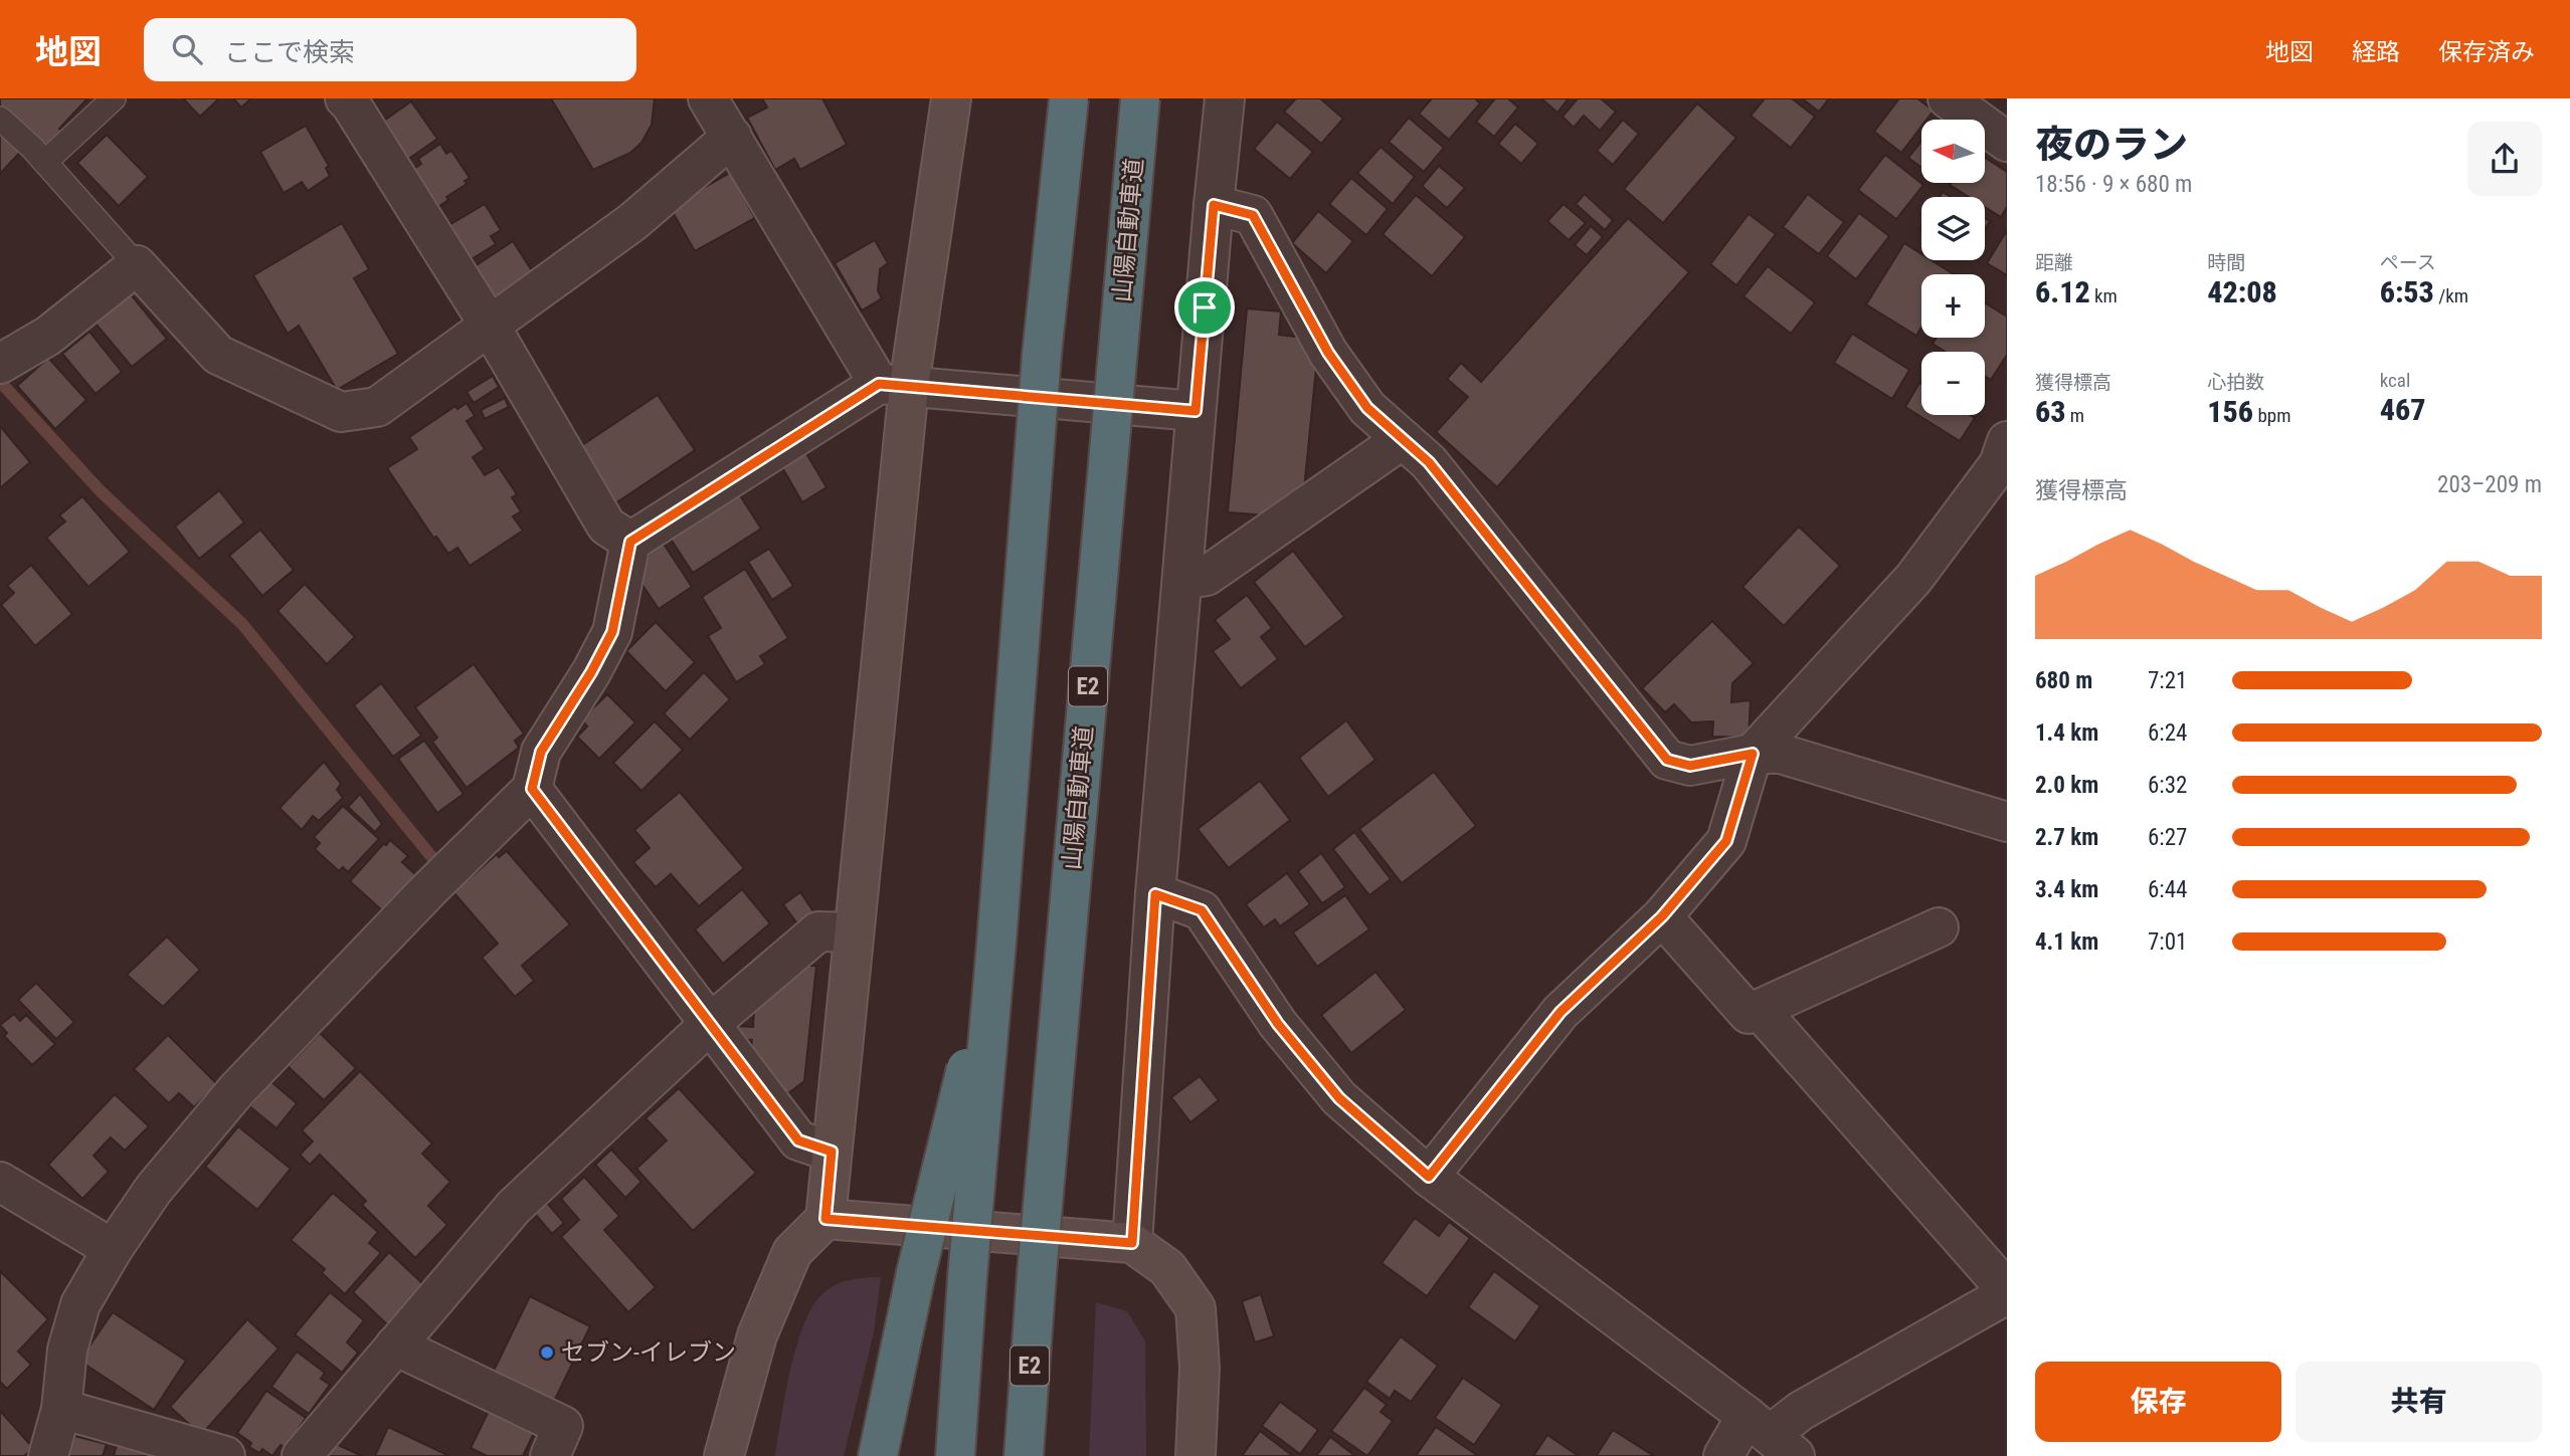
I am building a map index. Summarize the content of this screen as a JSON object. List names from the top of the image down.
{
  "streets": {
    "highway": ["山陽自動車道", "E2"]
  },
  "places": ["セブン-イレブン"],
  "north": "left",
  "page": {
    "header": "地図",
    "search": "ここで検索",
    "nav": ["地図", "経路", "保存済み"],
    "heading": ["夜のラン", "18:56 · 9 × 680 m"],
    "map_buttons": ["+", "−"],
    "stats": [
      ["距離", "6.12 km"],
      ["時間", "42:08"],
      ["ペース", "6:53 /km"],
      ["獲得標高", "63 m"],
      ["心拍数", "156 bpm"],
      ["kcal", "467"]
    ],
    "chart": ["獲得標高", "203–209 m"],
    "list": [
      {
        "name": "680 m",
        "note": "7:21"
      },
      {
        "name": "1.4 km",
        "note": "6:24"
      },
      {
        "name": "2.0 km",
        "note": "6:32"
      },
      {
        "name": "2.7 km",
        "note": "6:27"
      },
      {
        "name": "3.4 km",
        "note": "6:44"
      },
      {
        "name": "4.1 km",
        "note": "7:01"
      }
    ],
    "buttons": ["保存", "共有"]
  }
}
